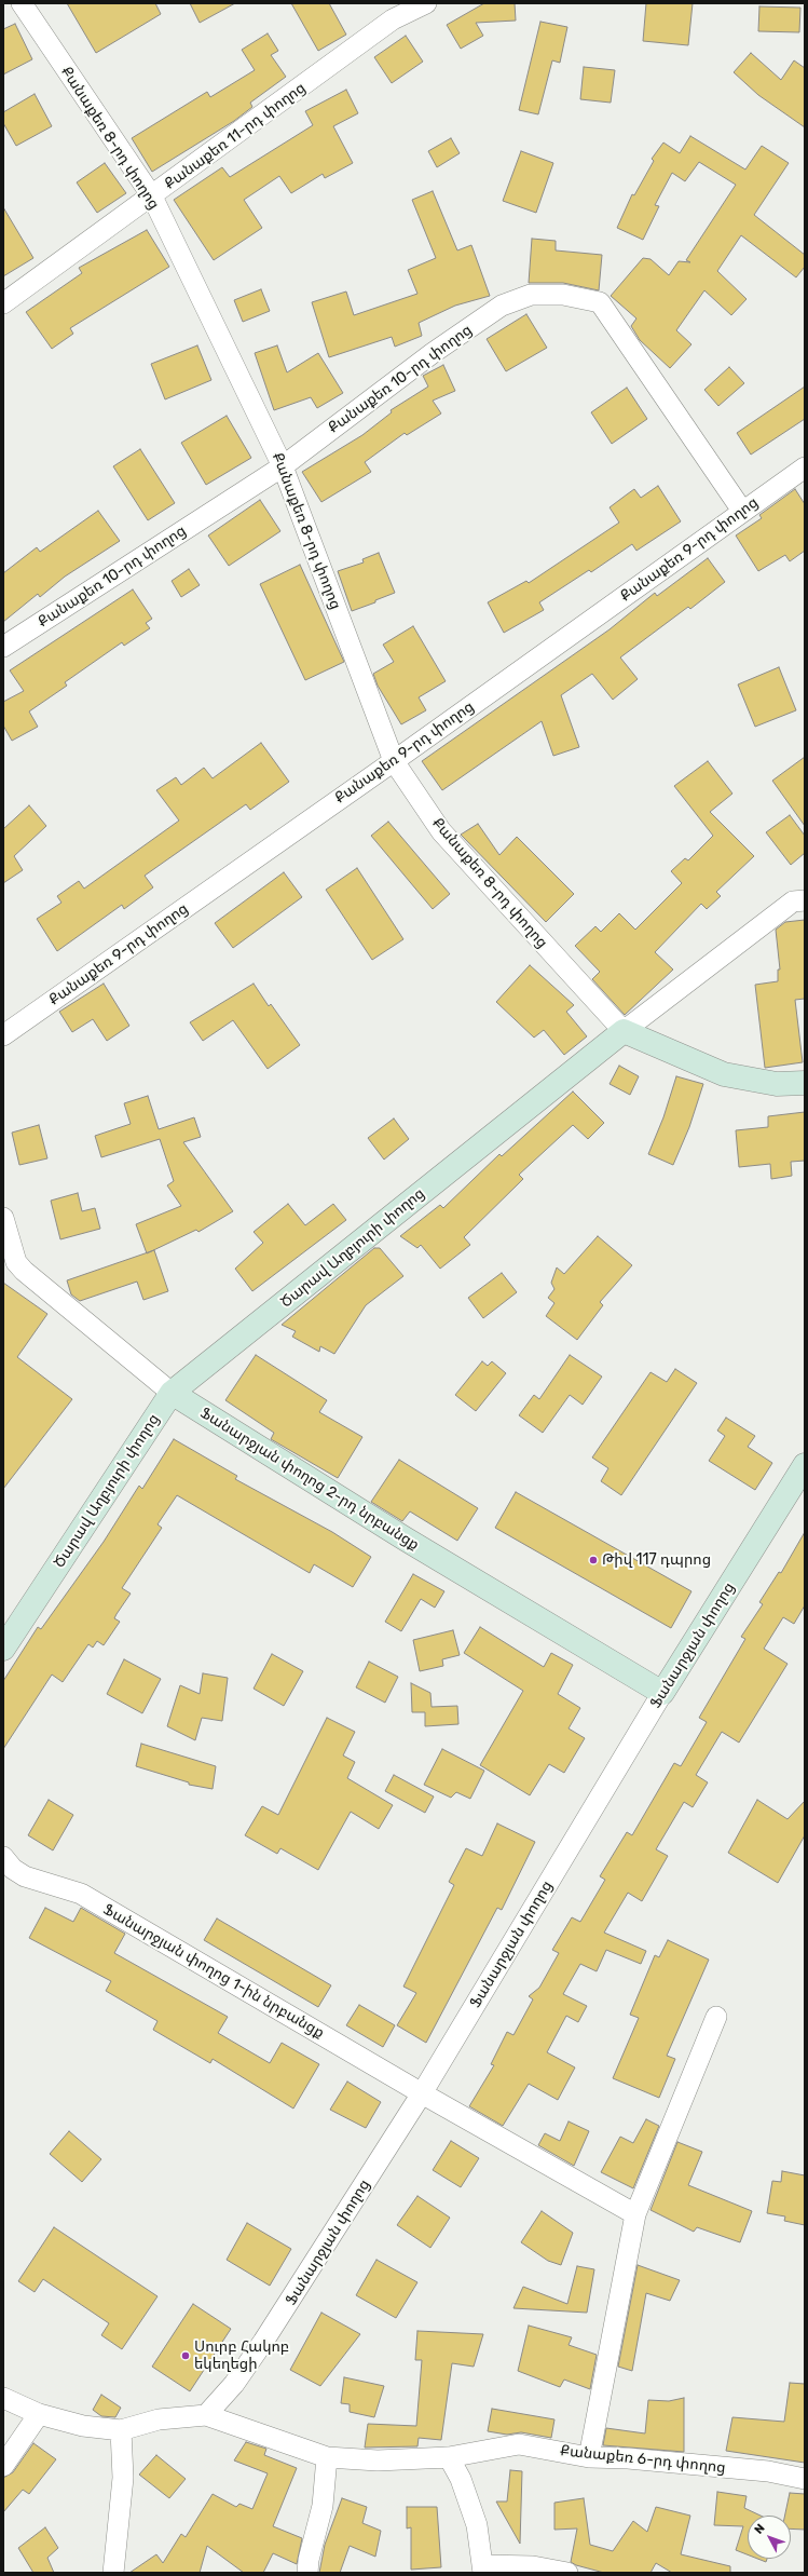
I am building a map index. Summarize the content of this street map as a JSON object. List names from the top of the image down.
{
  "streets": {
    "street": [
      "Քանաքեռ 11-րդ փողոց",
      "Քանաքեռ 8-րդ փողոց",
      "Քանաքեռ 10-րդ փողոց",
      "Քանաքեռ 9-րդ փողոց",
      "Ծարավ Աղբյուրի փողոց",
      "Ֆանարջյան փողոց 2-րդ նրբանցք",
      "Ֆանարջյան փողոց",
      "Ֆանարջյան փողոց 1-ին նրբանցք",
      "Քանաքեռ 6-րդ փողոց"
    ]
  },
  "crossings": [
    ["Քանաքեռ 11-րդ փողոց", "Քանաքեռ 8-րդ փողոց"],
    ["Քանաքեռ 8-րդ փողոց", "Քանաքեռ 10-րդ փողոց"],
    ["Քանաքեռ 8-րդ փողոց", "Քանաքեռ 9-րդ փողոց"],
    ["Քանաքեռ 8-րդ փողոց", "Ծարավ Աղբյուրի փողոց"],
    ["Քանաքեռ 10-րդ փողոց", "Քանաքեռ 9-րդ փողոց"],
    ["Ծարավ Աղբյուրի փողոց", "Ֆանարջյան փողոց 2-րդ նրբանցք"],
    ["Ֆանարջյան փողոց 2-րդ նրբանցք", "Ֆանարջյան փողոց"],
    ["Ֆանարջյան փողոց", "Ֆանարջյան փողոց 1-ին նրբանցք"],
    ["Ֆանարջյան փողոց", "Քանաքեռ 6-րդ փողոց"]
  ],
  "places": ["Թիվ 117 դպրոց", "Սուրբ Հակոբ եկեղեցի"],
  "north": "top left"
}
